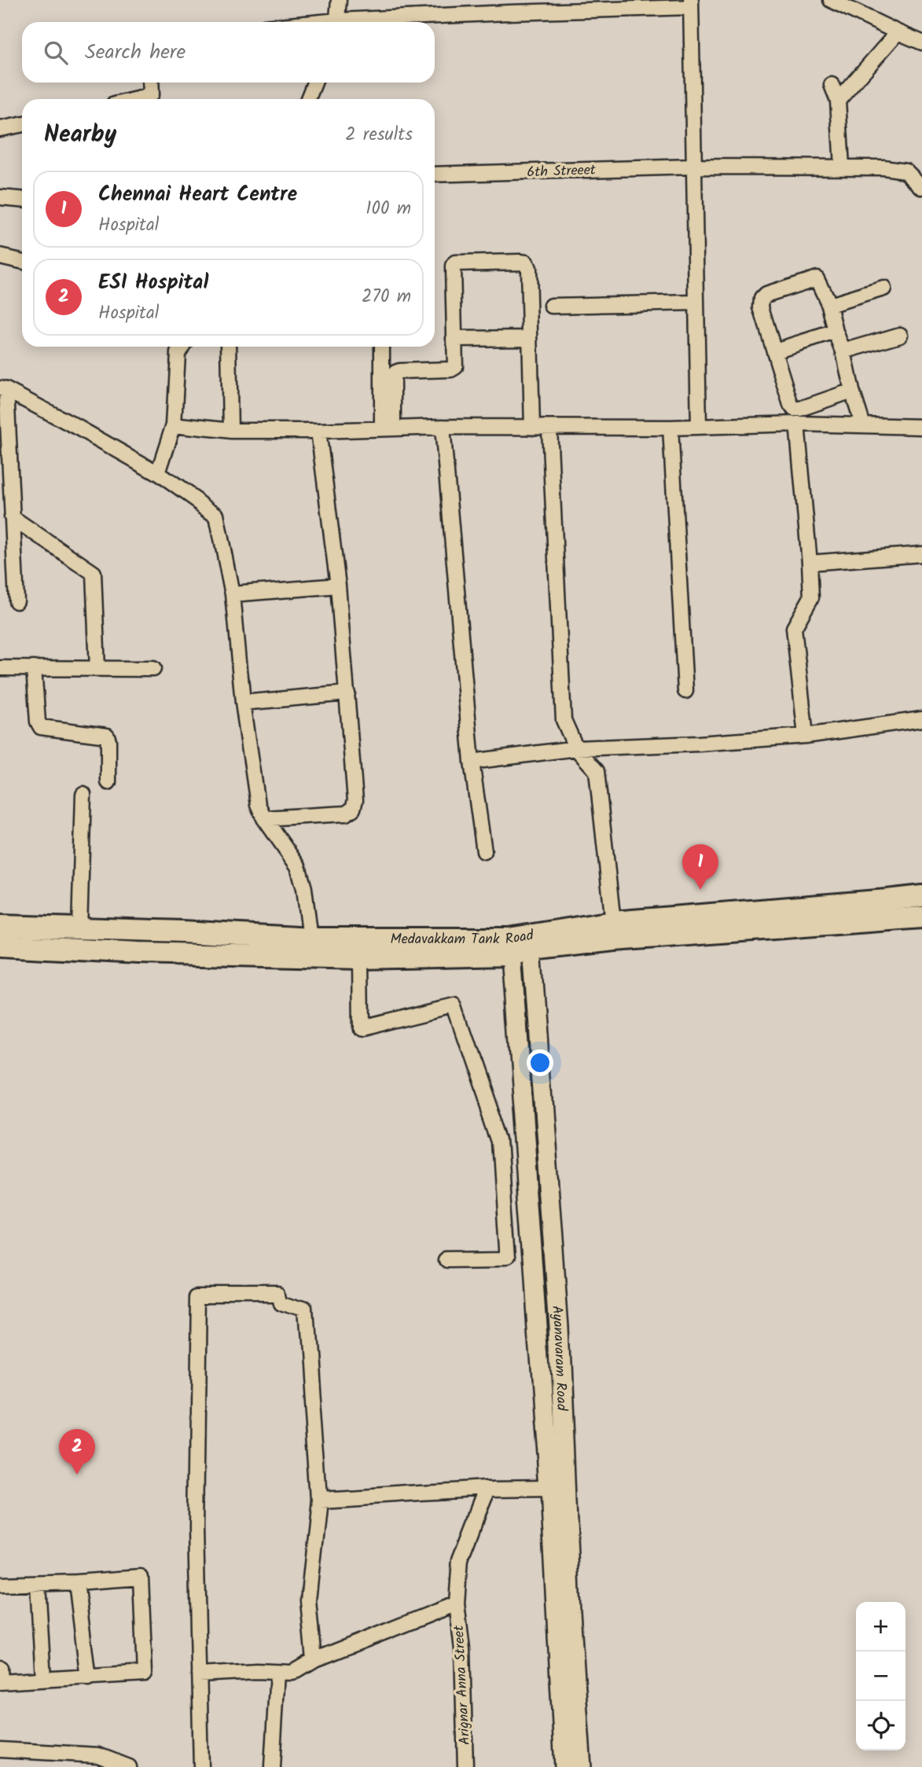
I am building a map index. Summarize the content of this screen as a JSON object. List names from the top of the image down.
{
  "streets": {
    "main road": ["Medavakkam Tank Road"],
    "street": ["6th Streeet", "Ayanavaram Road", "Arignar Anna Street"]
  },
  "crossings": [
    ["Medavakkam Tank Road", "Ayanavaram Road"]
  ],
  "page": {
    "search": "Search here",
    "heading": ["Nearby", "2 results"],
    "list": [
      {
        "mark": "1",
        "name": "Chennai Heart Centre",
        "note": "Hospital",
        "value": "100 m"
      },
      {
        "mark": "2",
        "name": "ESI Hospital",
        "note": "Hospital",
        "value": "270 m"
      }
    ],
    "pins": ["1", "2"],
    "map_buttons": ["+", "−"]
  }
}
